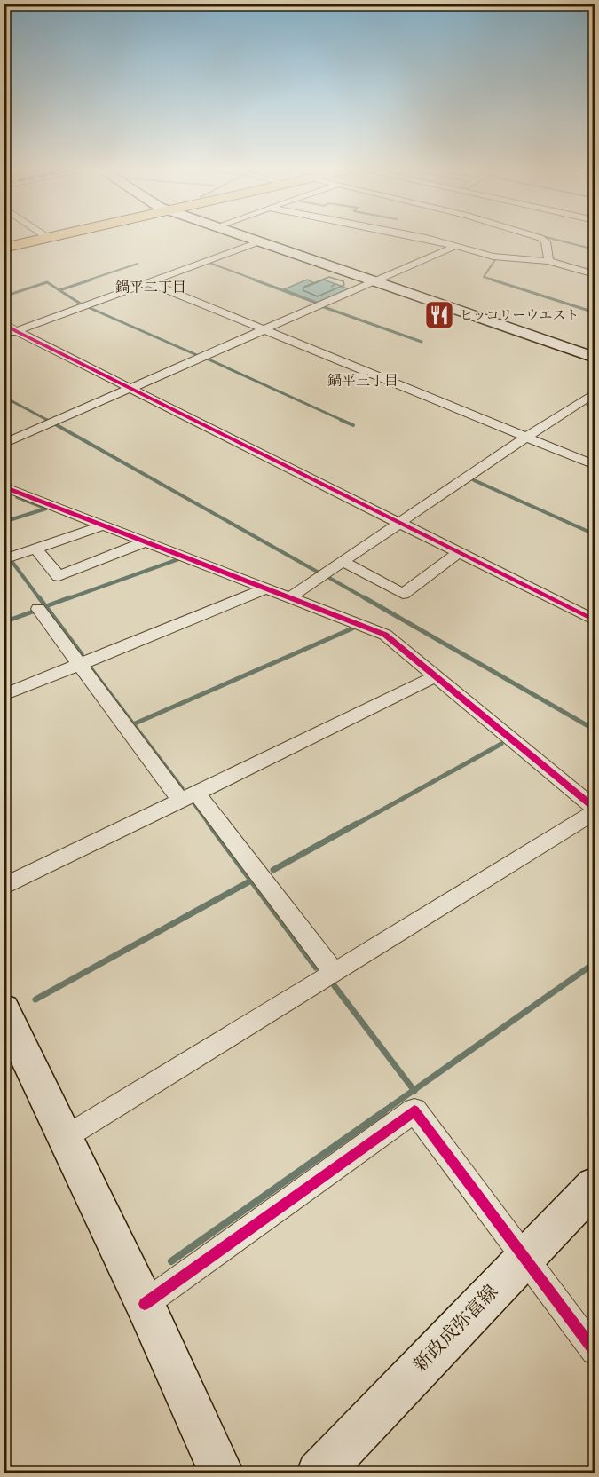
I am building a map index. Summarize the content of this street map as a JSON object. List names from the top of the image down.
{
  "streets": {
    "street": ["新政成弥富線"]
  },
  "districts": ["鍋平二丁目", "鍋平三丁目"],
  "places": {
    "restaurant": ["ヒッコリーウエスト"]
  }
}
